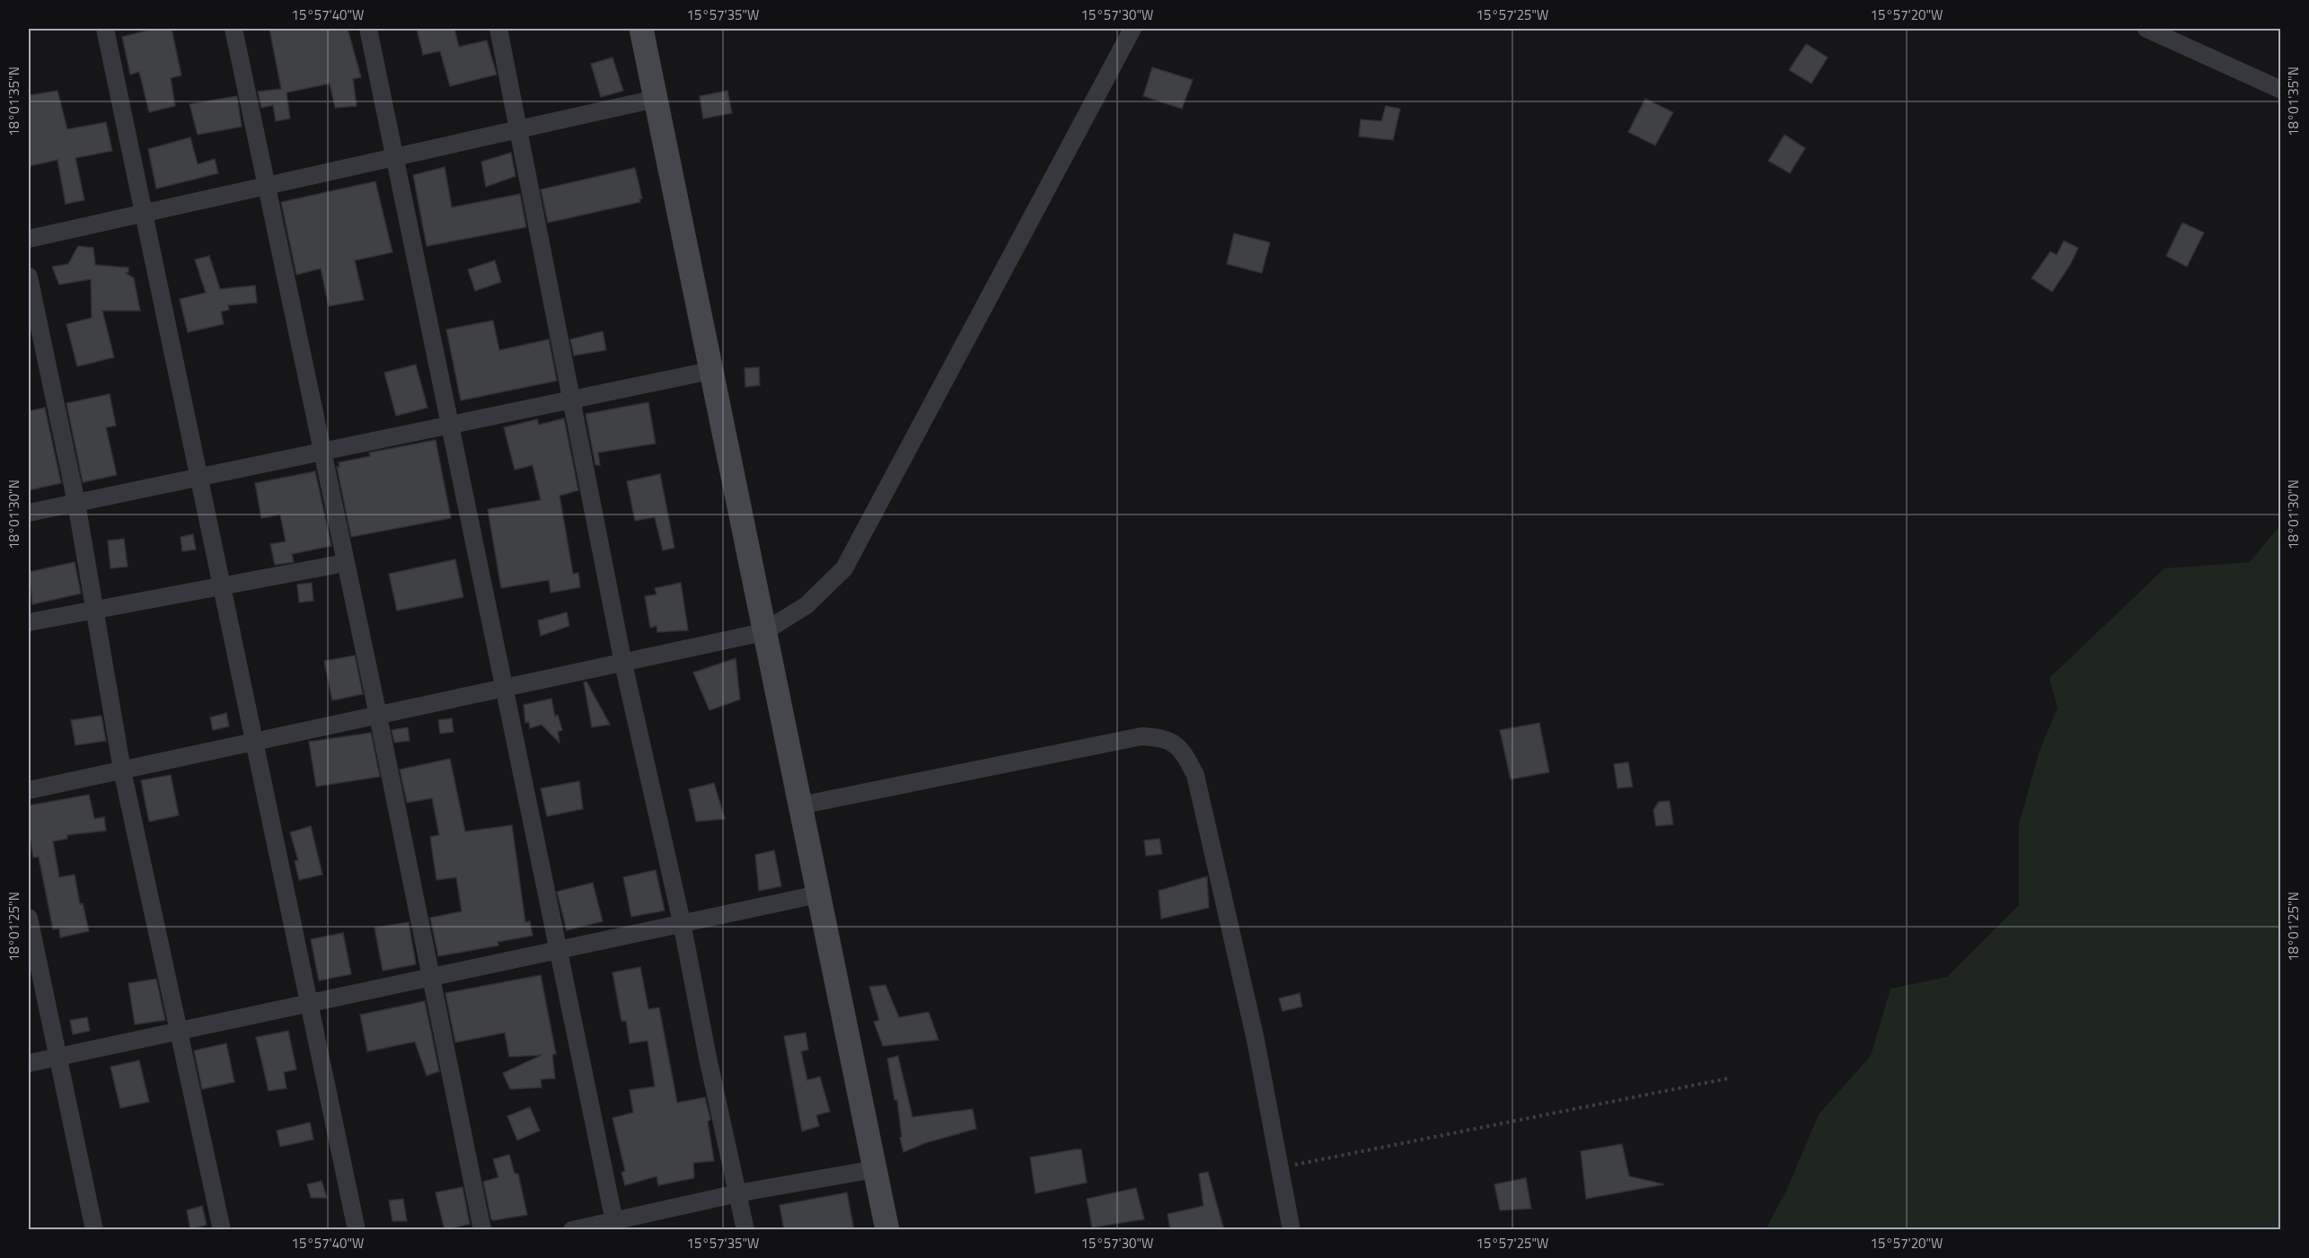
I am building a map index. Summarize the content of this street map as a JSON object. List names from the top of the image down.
{
  "coordinates": [
    "15°57'40\"W",
    "15°57'35\"W",
    "15°57'30\"W",
    "15°57'25\"W",
    "15°57'20\"W",
    "18°01'35\"N",
    "18°01'30\"N",
    "18°01'25\"N"
  ]
}
